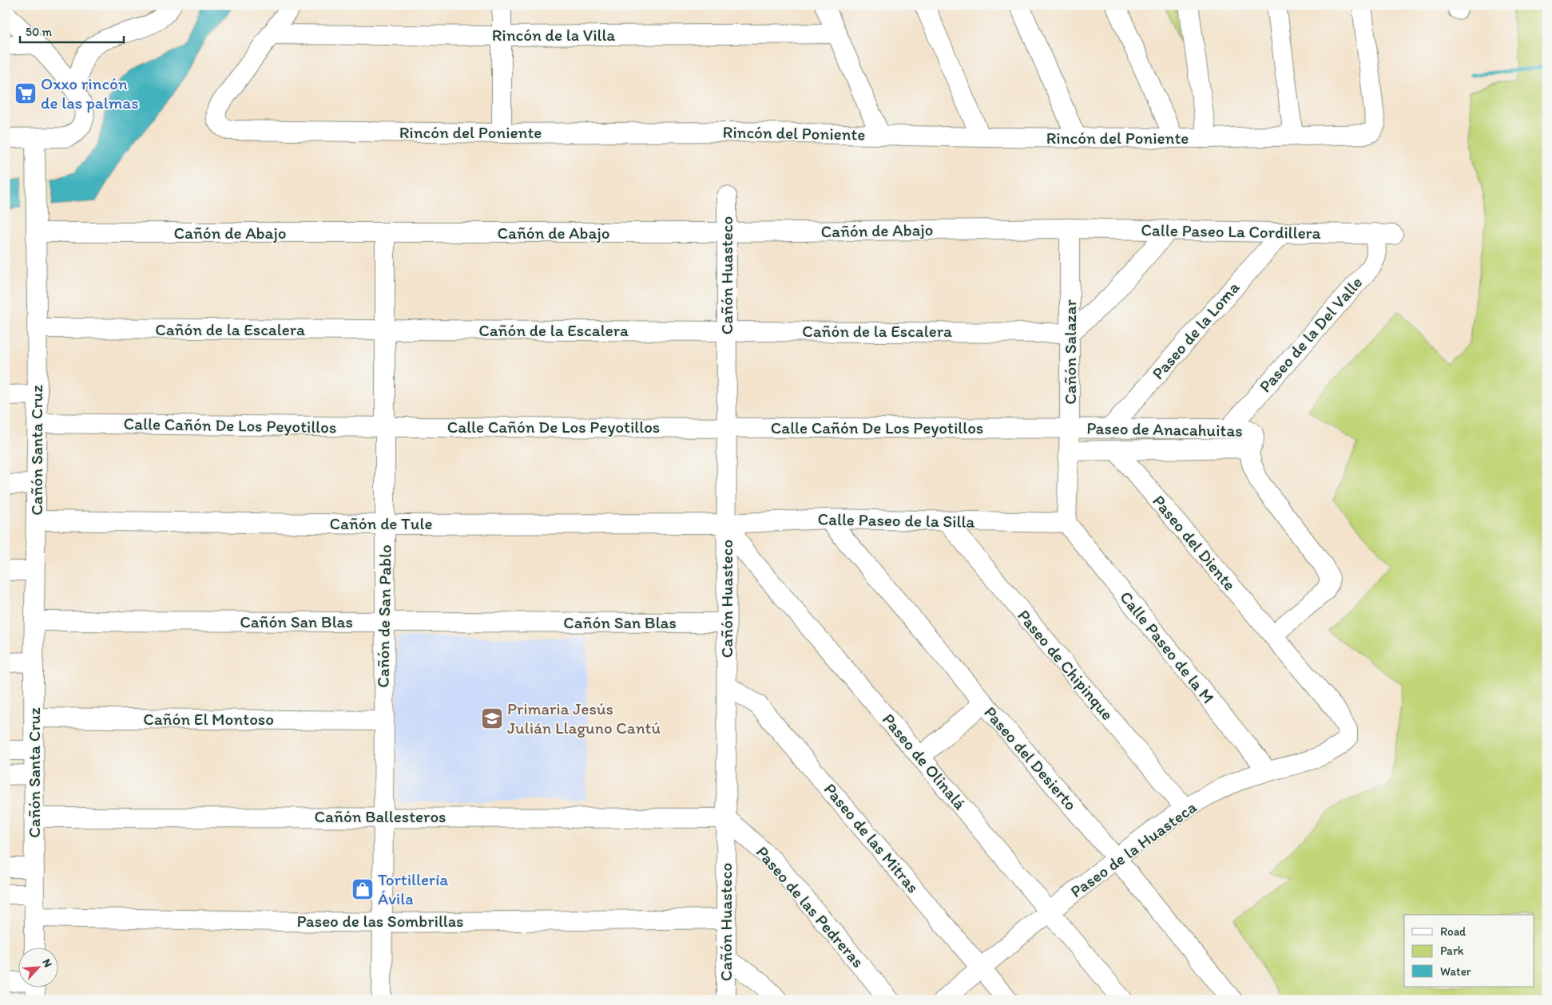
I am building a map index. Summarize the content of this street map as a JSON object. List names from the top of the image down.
{
  "streets": {
    "street": [
      "Rincón de la Villa",
      "Rincón del Poniente",
      "Cañón de Abajo",
      "Calle Paseo La Cordillera",
      "Cañón Huasteco",
      "Cañón de la Escalera",
      "Paseo de la Loma",
      "Paseo de la Del Valle",
      "Cañón Salazar",
      "Calle Cañón De Los Peyotillos",
      "Paseo de Anacahuitas",
      "Cañón Santa Cruz",
      "Calle Paseo de la Silla",
      "Cañón de Tule",
      "Paseo del Diente",
      "Cañón de San Pablo",
      "Cañón San Blas",
      "Calle Paseo de la M",
      "Paseo de Chipinque",
      "Cañón El Montoso",
      "Paseo del Desierto",
      "Paseo de Olinalá",
      "Cañón Ballesteros",
      "Paseo de las Mitras",
      "Paseo de la Huasteca",
      "Paseo de las Pedreras",
      "Paseo de las Sombrillas"
    ]
  },
  "crossings": [
    ["Rincón de la Villa", "Rincón del Poniente"],
    ["Cañón de Abajo", "Calle Paseo La Cordillera"],
    ["Cañón de Abajo", "Cañón Huasteco"],
    ["Cañón de Abajo", "Cañón Salazar"],
    ["Cañón de Abajo", "Cañón Santa Cruz"],
    ["Cañón de Abajo", "Cañón de San Pablo"],
    ["Calle Paseo La Cordillera", "Paseo de la Loma"],
    ["Calle Paseo La Cordillera", "Paseo de la Del Valle"],
    ["Calle Paseo La Cordillera", "Cañón Salazar"],
    ["Cañón Huasteco", "Cañón de la Escalera"],
    ["Cañón Huasteco", "Calle Cañón De Los Peyotillos"],
    ["Cañón Huasteco", "Calle Paseo de la Silla"],
    ["Cañón Huasteco", "Cañón de Tule"],
    ["Cañón Huasteco", "Cañón San Blas"],
    ["Cañón Huasteco", "Paseo de Olinalá"],
    ["Cañón Huasteco", "Cañón Ballesteros"],
    ["Cañón Huasteco", "Paseo de las Mitras"],
    ["Cañón Huasteco", "Paseo de las Pedreras"],
    ["Cañón Huasteco", "Paseo de las Sombrillas"],
    ["Cañón de la Escalera", "Cañón Salazar"],
    ["Cañón de la Escalera", "Cañón Santa Cruz"],
    ["Cañón de la Escalera", "Cañón de San Pablo"],
    ["Paseo de la Loma", "Paseo de Anacahuitas"],
    ["Paseo de la Del Valle", "Paseo de Anacahuitas"],
    ["Cañón Salazar", "Calle Cañón De Los Peyotillos"],
    ["Cañón Salazar", "Paseo de Anacahuitas"],
    ["Cañón Salazar", "Calle Paseo de la Silla"],
    ["Cañón Salazar", "Calle Paseo de la M"],
    ["Calle Cañón De Los Peyotillos", "Paseo de Anacahuitas"],
    ["Calle Cañón De Los Peyotillos", "Cañón Santa Cruz"],
    ["Calle Cañón De Los Peyotillos", "Cañón de San Pablo"],
    ["Paseo de Anacahuitas", "Paseo del Diente"],
    ["Cañón Santa Cruz", "Cañón de Tule"],
    ["Cañón Santa Cruz", "Cañón San Blas"],
    ["Cañón Santa Cruz", "Cañón El Montoso"],
    ["Cañón Santa Cruz", "Cañón Ballesteros"],
    ["Cañón Santa Cruz", "Paseo de las Sombrillas"],
    ["Calle Paseo de la Silla", "Cañón de Tule"],
    ["Calle Paseo de la Silla", "Calle Paseo de la M"],
    ["Calle Paseo de la Silla", "Paseo de Chipinque"],
    ["Calle Paseo de la Silla", "Paseo del Desierto"],
    ["Calle Paseo de la Silla", "Paseo de Olinalá"],
    ["Cañón de Tule", "Cañón de San Pablo"],
    ["Cañón de Tule", "Paseo de Olinalá"],
    ["Paseo del Diente", "Paseo de la Huasteca"],
    ["Cañón de San Pablo", "Cañón San Blas"],
    ["Cañón de San Pablo", "Cañón El Montoso"],
    ["Cañón de San Pablo", "Cañón Ballesteros"],
    ["Cañón de San Pablo", "Paseo de las Sombrillas"],
    ["Calle Paseo de la M", "Paseo de la Huasteca"],
    ["Paseo de Chipinque", "Paseo de la Huasteca"],
    ["Paseo del Desierto", "Paseo de la Huasteca"],
    ["Paseo de Olinalá", "Paseo de la Huasteca"],
    ["Cañón Ballesteros", "Paseo de las Pedreras"],
    ["Paseo de las Mitras", "Paseo de la Huasteca"]
  ],
  "places": {
    "supermarket": ["Oxxo rincón de las palmas"],
    "school or university": ["Primaria Jesús Julián Llaguno Cantú"],
    "shop": ["Tortillería Ávila"]
  },
  "legend": ["Road", "Park", "Water"],
  "scale_bar": "50 m",
  "north": "top right"
}
